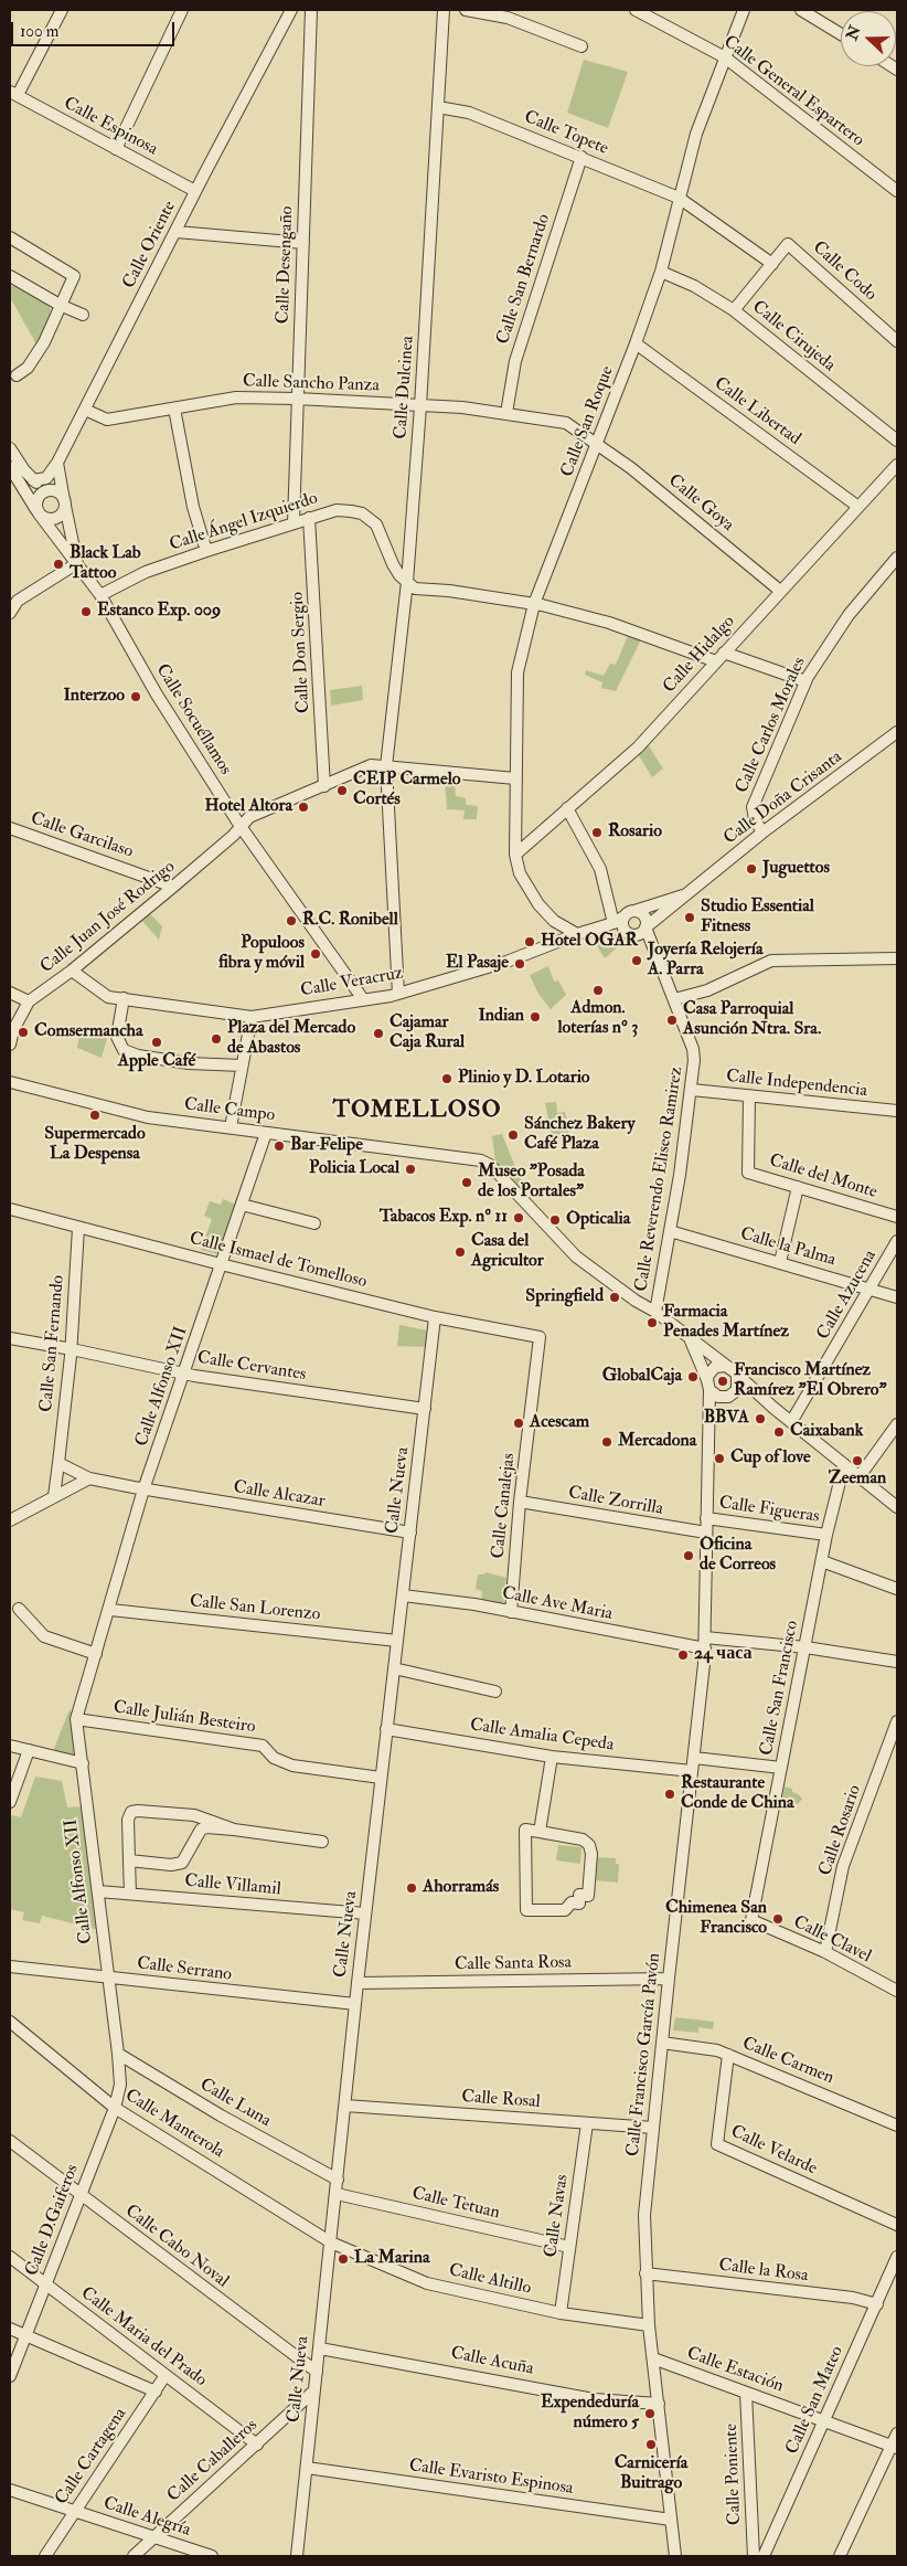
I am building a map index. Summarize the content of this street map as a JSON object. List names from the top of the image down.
{
  "streets": {
    "street": [
      "Calle General Espartero",
      "Calle Espinosa",
      "Calle Topete",
      "Calle Oriente",
      "Calle Desengaño",
      "Calle Codo",
      "Calle San Bernardo",
      "Calle Cirujeda",
      "Calle Sancho Panza",
      "Calle Dulcinea",
      "Calle Libertad",
      "Calle San Roque",
      "Calle Goya",
      "Calle Ángel Izquierdo",
      "Calle Don Sergio",
      "Calle Hidalgo",
      "Calle Socuéllamos",
      "Calle Carlos Morales",
      "Calle Doña Crisanta",
      "Calle Garcilaso",
      "Calle Juan José Rodrigo",
      "Calle Veracruz",
      "Calle Independencia",
      "Calle Campo",
      "Calle del Monte",
      "Calle Reverendo Eliseo Ramirez",
      "Calle la Palma",
      "Calle Ismael de Tomelloso",
      "Calle Azucena",
      "Calle San Fernando",
      "Calle Cervantes",
      "Calle Alfonso XII",
      "Calle Nueva",
      "Calle Alcazar",
      "Calle Zorrilla",
      "Calle Canalejas",
      "Calle Figueras",
      "Calle Ave Maria",
      "Calle San Lorenzo",
      "Calle San Francisco",
      "Calle Julián Besteiro",
      "Calle Amalia Cepeda",
      "Calle Rosario",
      "Calle Villamil",
      "Calle Clavel",
      "Calle Santa Rosa",
      "Calle Serrano",
      "Calle Francisco García Pavón",
      "Calle Carmen",
      "Calle Rosal",
      "Calle Luna",
      "Calle Manterola",
      "Calle Velarde",
      "Calle Tetuan",
      "Calle Navas",
      "Calle D.Gaiferos",
      "Calle Cabo Noval",
      "Calle la Rosa",
      "Calle Altillo",
      "Calle Maria del Prado",
      "Calle Acuña",
      "Calle Estación",
      "Calle San Mateo",
      "Calle Cartagena",
      "Calle Caballeros",
      "Calle Poniente",
      "Calle Evaristo Espinosa",
      "Calle Alegría"
    ]
  },
  "crossings": [
    ["Calle General Espartero", "Calle San Roque"],
    ["Calle Espinosa", "Calle Oriente"],
    ["Calle Topete", "Calle San Bernardo"],
    ["Calle Topete", "Calle Dulcinea"],
    ["Calle Topete", "Calle San Roque"],
    ["Calle Oriente", "Calle Sancho Panza"],
    ["Calle Desengaño", "Calle Sancho Panza"],
    ["Calle Desengaño", "Calle Ángel Izquierdo"],
    ["Calle Codo", "Calle Cirujeda"],
    ["Calle San Bernardo", "Calle Sancho Panza"],
    ["Calle Cirujeda", "Calle San Roque"],
    ["Calle Sancho Panza", "Calle Dulcinea"],
    ["Calle Sancho Panza", "Calle San Roque"],
    ["Calle Sancho Panza", "Calle Goya"],
    ["Calle Dulcinea", "Calle Ángel Izquierdo"],
    ["Calle Dulcinea", "Calle Juan José Rodrigo"],
    ["Calle Dulcinea", "Calle Veracruz"],
    ["Calle Libertad", "Calle San Roque"],
    ["Calle Libertad", "Calle Hidalgo"],
    ["Calle San Roque", "Calle Goya"],
    ["Calle San Roque", "Calle Hidalgo"],
    ["Calle San Roque", "Calle Juan José Rodrigo"],
    ["Calle San Roque", "Calle Veracruz"],
    ["Calle Goya", "Calle Hidalgo"],
    ["Calle Ángel Izquierdo", "Calle Don Sergio"],
    ["Calle Ángel Izquierdo", "Calle Socuéllamos"],
    ["Calle Don Sergio", "Calle Juan José Rodrigo"],
    ["Calle Socuéllamos", "Calle Juan José Rodrigo"],
    ["Calle Socuéllamos", "Calle Veracruz"],
    ["Calle Carlos Morales", "Calle Doña Crisanta"],
    ["Calle Doña Crisanta", "Calle Veracruz"],
    ["Calle Doña Crisanta", "Calle Reverendo Eliseo Ramirez"],
    ["Calle Garcilaso", "Calle Juan José Rodrigo"],
    ["Calle Juan José Rodrigo", "Calle Veracruz"],
    ["Calle Veracruz", "Calle Reverendo Eliseo Ramirez"],
    ["Calle Independencia", "Calle del Monte"],
    ["Calle Independencia", "Calle Reverendo Eliseo Ramirez"],
    ["Calle Campo", "Calle Reverendo Eliseo Ramirez"],
    ["Calle Campo", "Calle Azucena"],
    ["Calle Campo", "Calle Alfonso XII"],
    ["Calle Campo", "Calle San Francisco"],
    ["Calle Reverendo Eliseo Ramirez", "Calle la Palma"],
    ["Calle la Palma", "Calle Azucena"],
    ["Calle Ismael de Tomelloso", "Calle San Fernando"],
    ["Calle Ismael de Tomelloso", "Calle Alfonso XII"],
    ["Calle Ismael de Tomelloso", "Calle Nueva"],
    ["Calle Ismael de Tomelloso", "Calle Canalejas"],
    ["Calle San Fernando", "Calle Cervantes"],
    ["Calle Cervantes", "Calle Alfonso XII"],
    ["Calle Cervantes", "Calle Nueva"],
    ["Calle Alfonso XII", "Calle Alcazar"],
    ["Calle Alfonso XII", "Calle San Lorenzo"],
    ["Calle Alfonso XII", "Calle Julián Besteiro"],
    ["Calle Alfonso XII", "Calle Villamil"],
    ["Calle Alfonso XII", "Calle Serrano"],
    ["Calle Alfonso XII", "Calle Luna"],
    ["Calle Alfonso XII", "Calle Manterola"],
    ["Calle Alfonso XII", "Calle D.Gaiferos"],
    ["Calle Nueva", "Calle Alcazar"],
    ["Calle Nueva", "Calle Ave Maria"],
    ["Calle Nueva", "Calle San Lorenzo"],
    ["Calle Nueva", "Calle Julián Besteiro"],
    ["Calle Nueva", "Calle Amalia Cepeda"],
    ["Calle Nueva", "Calle Villamil"],
    ["Calle Nueva", "Calle Santa Rosa"],
    ["Calle Nueva", "Calle Serrano"],
    ["Calle Nueva", "Calle Rosal"],
    ["Calle Nueva", "Calle Luna"],
    ["Calle Nueva", "Calle Manterola"],
    ["Calle Nueva", "Calle Tetuan"],
    ["Calle Nueva", "Calle Cabo Noval"],
    ["Calle Nueva", "Calle Altillo"],
    ["Calle Nueva", "Calle Acuña"],
    ["Calle Nueva", "Calle Caballeros"],
    ["Calle Nueva", "Calle Evaristo Espinosa"],
    ["Calle Zorrilla", "Calle Canalejas"],
    ["Calle Zorrilla", "Calle Francisco García Pavón"],
    ["Calle Canalejas", "Calle Ave Maria"],
    ["Calle Figueras", "Calle San Francisco"],
    ["Calle Figueras", "Calle Francisco García Pavón"],
    ["Calle Ave Maria", "Calle San Francisco"],
    ["Calle Ave Maria", "Calle Francisco García Pavón"],
    ["Calle San Francisco", "Calle Clavel"],
    ["Calle Amalia Cepeda", "Calle Francisco García Pavón"],
    ["Calle Rosario", "Calle Clavel"],
    ["Calle Santa Rosa", "Calle Francisco García Pavón"],
    ["Calle Francisco García Pavón", "Calle Carmen"],
    ["Calle Francisco García Pavón", "Calle Rosal"],
    ["Calle Francisco García Pavón", "Calle la Rosa"],
    ["Calle Francisco García Pavón", "Calle Altillo"],
    ["Calle Francisco García Pavón", "Calle Acuña"],
    ["Calle Francisco García Pavón", "Calle Estación"],
    ["Calle Francisco García Pavón", "Calle Evaristo Espinosa"],
    ["Calle Carmen", "Calle Velarde"],
    ["Calle Rosal", "Calle Navas"],
    ["Calle Manterola", "Calle D.Gaiferos"],
    ["Calle Manterola", "Calle Altillo"],
    ["Calle Tetuan", "Calle Navas"],
    ["Calle Navas", "Calle Altillo"],
    ["Calle D.Gaiferos", "Calle Cabo Noval"],
    ["Calle D.Gaiferos", "Calle Maria del Prado"],
    ["Calle la Rosa", "Calle San Mateo"],
    ["Calle Maria del Prado", "Calle Cartagena"],
    ["Calle Maria del Prado", "Calle Caballeros"],
    ["Calle Estación", "Calle San Mateo"],
    ["Calle Estación", "Calle Poniente"],
    ["Calle Cartagena", "Calle Alegría"],
    ["Calle Caballeros", "Calle Alegría"]
  ],
  "districts": ["TOMELLOSO"],
  "places": [
    "Black Lab Tattoo",
    "Estanco Exp. 009",
    "Interzoo",
    "CEIP Carmelo Cortés",
    "Hotel Altora",
    "Rosario",
    "Juguettos",
    "Studio Essential Fitness",
    "R.C. Ronibell",
    "Hotel OGAR",
    "Populoos fibra y móvil",
    "Joyería Relojería A. Parra",
    "El Pasaje",
    "Admon. loterías nº 3",
    "Indian",
    "Casa Parroquial Asunción Ntra. Sra.",
    "Comsermancha",
    "Cajamar Caja Rural",
    "Plaza del Mercado de Abastos",
    "Apple Café",
    "Plinio y D. Lotario",
    "Supermercado La Despensa",
    "Sánchez Bakery Café Plaza",
    "Bar Felipe",
    "Policia Local",
    "Museo \"Posada de los Portales\"",
    "Tabacos Exp. nº 11",
    "Opticalia",
    "Casa del Agricultor",
    "Springfield",
    "Farmacia Penades Martínez",
    "GlobalCaja",
    "Francisco Martínez Ramírez \"El Obrero\"",
    "BBVA",
    "Acescam",
    "Caixabank",
    "Mercadona",
    "Cup of love",
    "Zeeman",
    "Oficina de Correos",
    "24 часа",
    "Restaurante Conde de China",
    "Ahorramás",
    "Chimenea San Francisco",
    "La Marina",
    "Expendeduría número 5",
    "Carnicería Buitrago"
  ],
  "scale_bar": "100 m",
  "north": "left"
}
